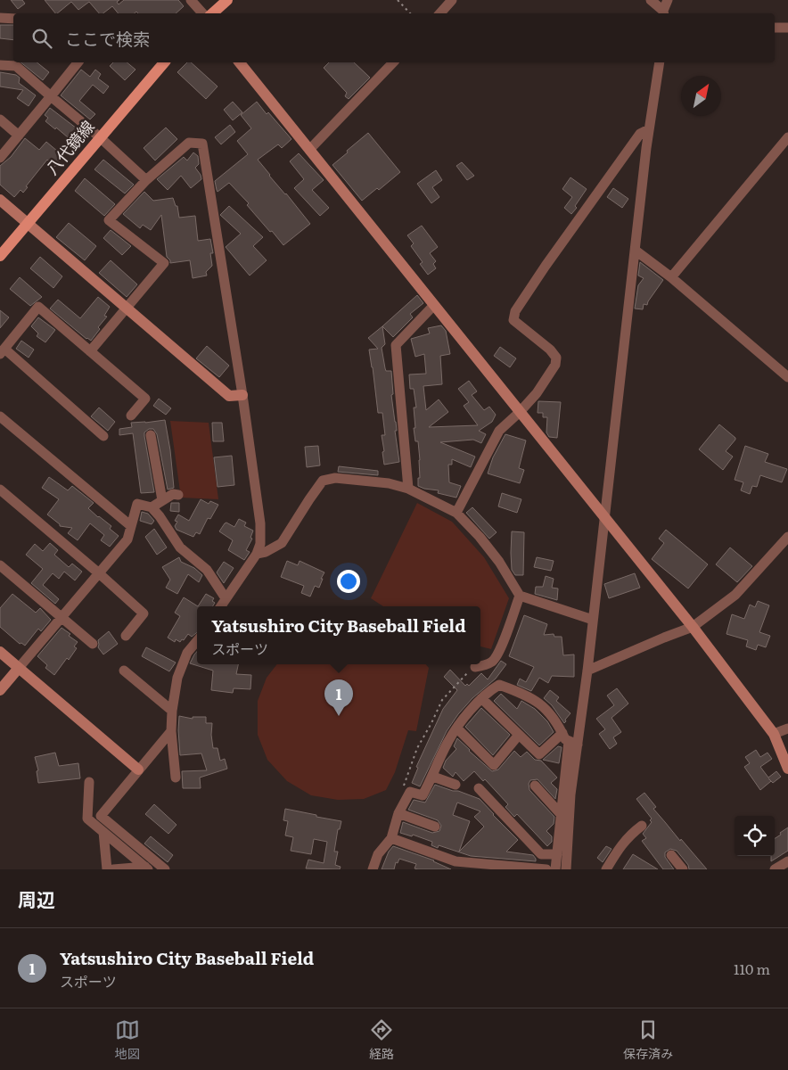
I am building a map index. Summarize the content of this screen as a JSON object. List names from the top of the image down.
{
  "streets": {
    "main road": ["八代鏡線"]
  },
  "north": "top right",
  "page": {
    "search": "ここで検索",
    "popup": ["Yatsushiro City Baseball Field", "スポーツ"],
    "pins": "1",
    "heading": "周辺",
    "list": [
      {
        "mark": "1",
        "name": "Yatsushiro City Baseball Field",
        "note": "スポーツ",
        "value": "110 m"
      }
    ],
    "nav": ["地図", "経路", "保存済み"]
  }
}
